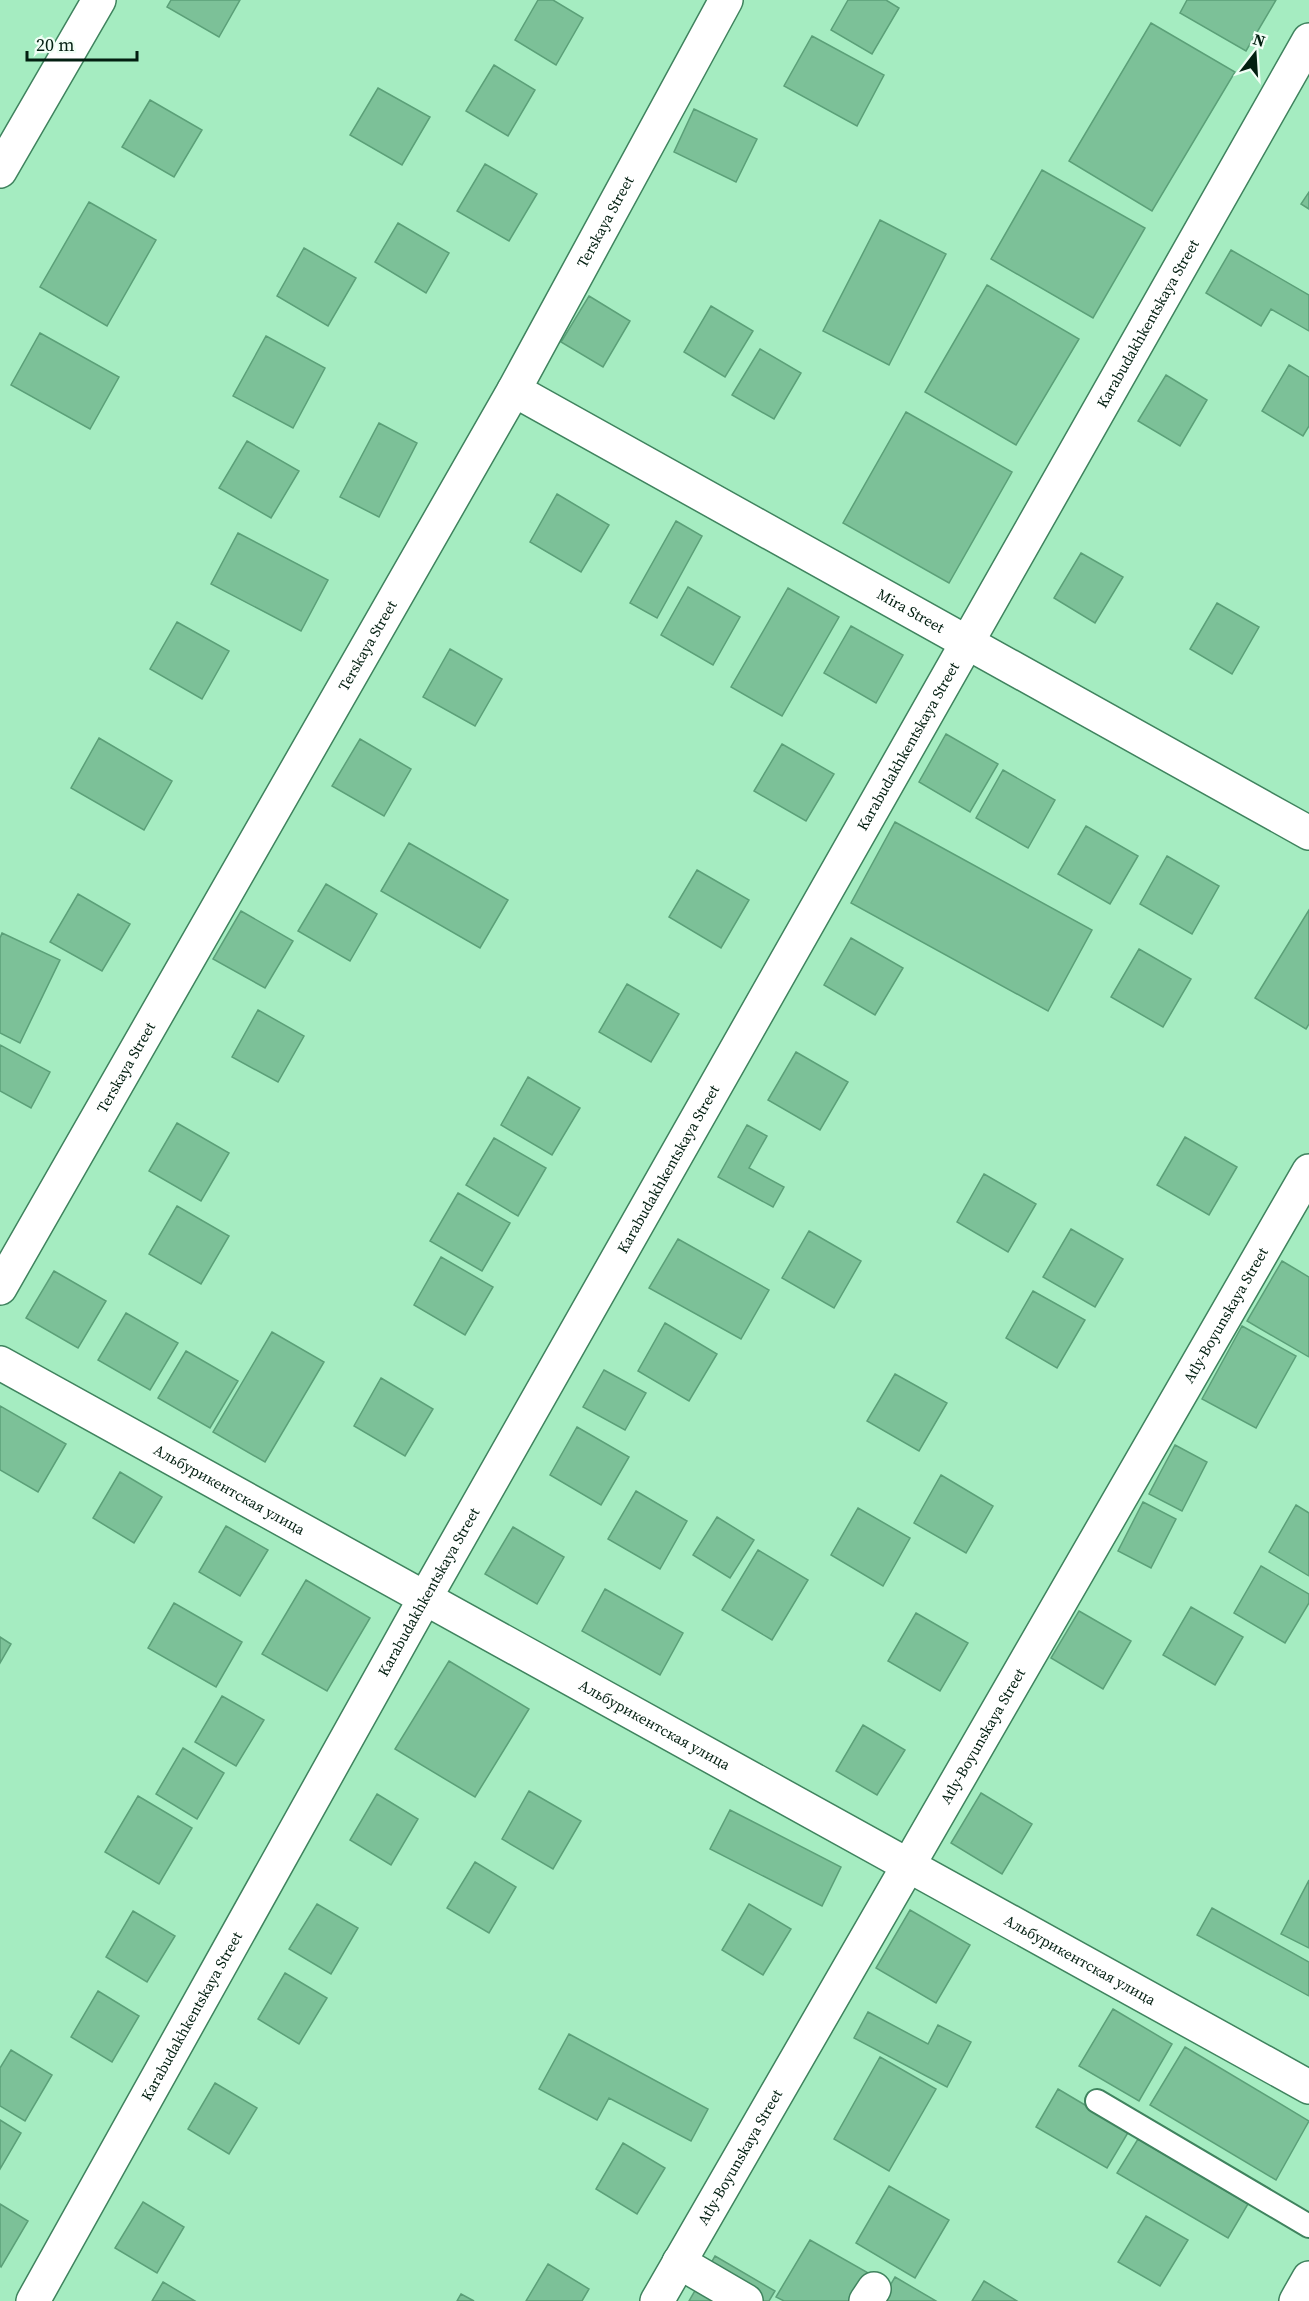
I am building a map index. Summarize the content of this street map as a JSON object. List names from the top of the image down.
{
  "streets": {
    "street": [
      "Terskaya Street",
      "Karabudakhkentskaya Street",
      "Mira Street",
      "Atly-Boyunskaya Street",
      "Альбурикентская улица"
    ]
  },
  "crossings": [
    ["Terskaya Street", "Mira Street"],
    ["Karabudakhkentskaya Street", "Mira Street"],
    ["Karabudakhkentskaya Street", "Альбурикентская улица"],
    ["Atly-Boyunskaya Street", "Альбурикентская улица"]
  ],
  "scale_bar": "20 m",
  "north": "top"
}
